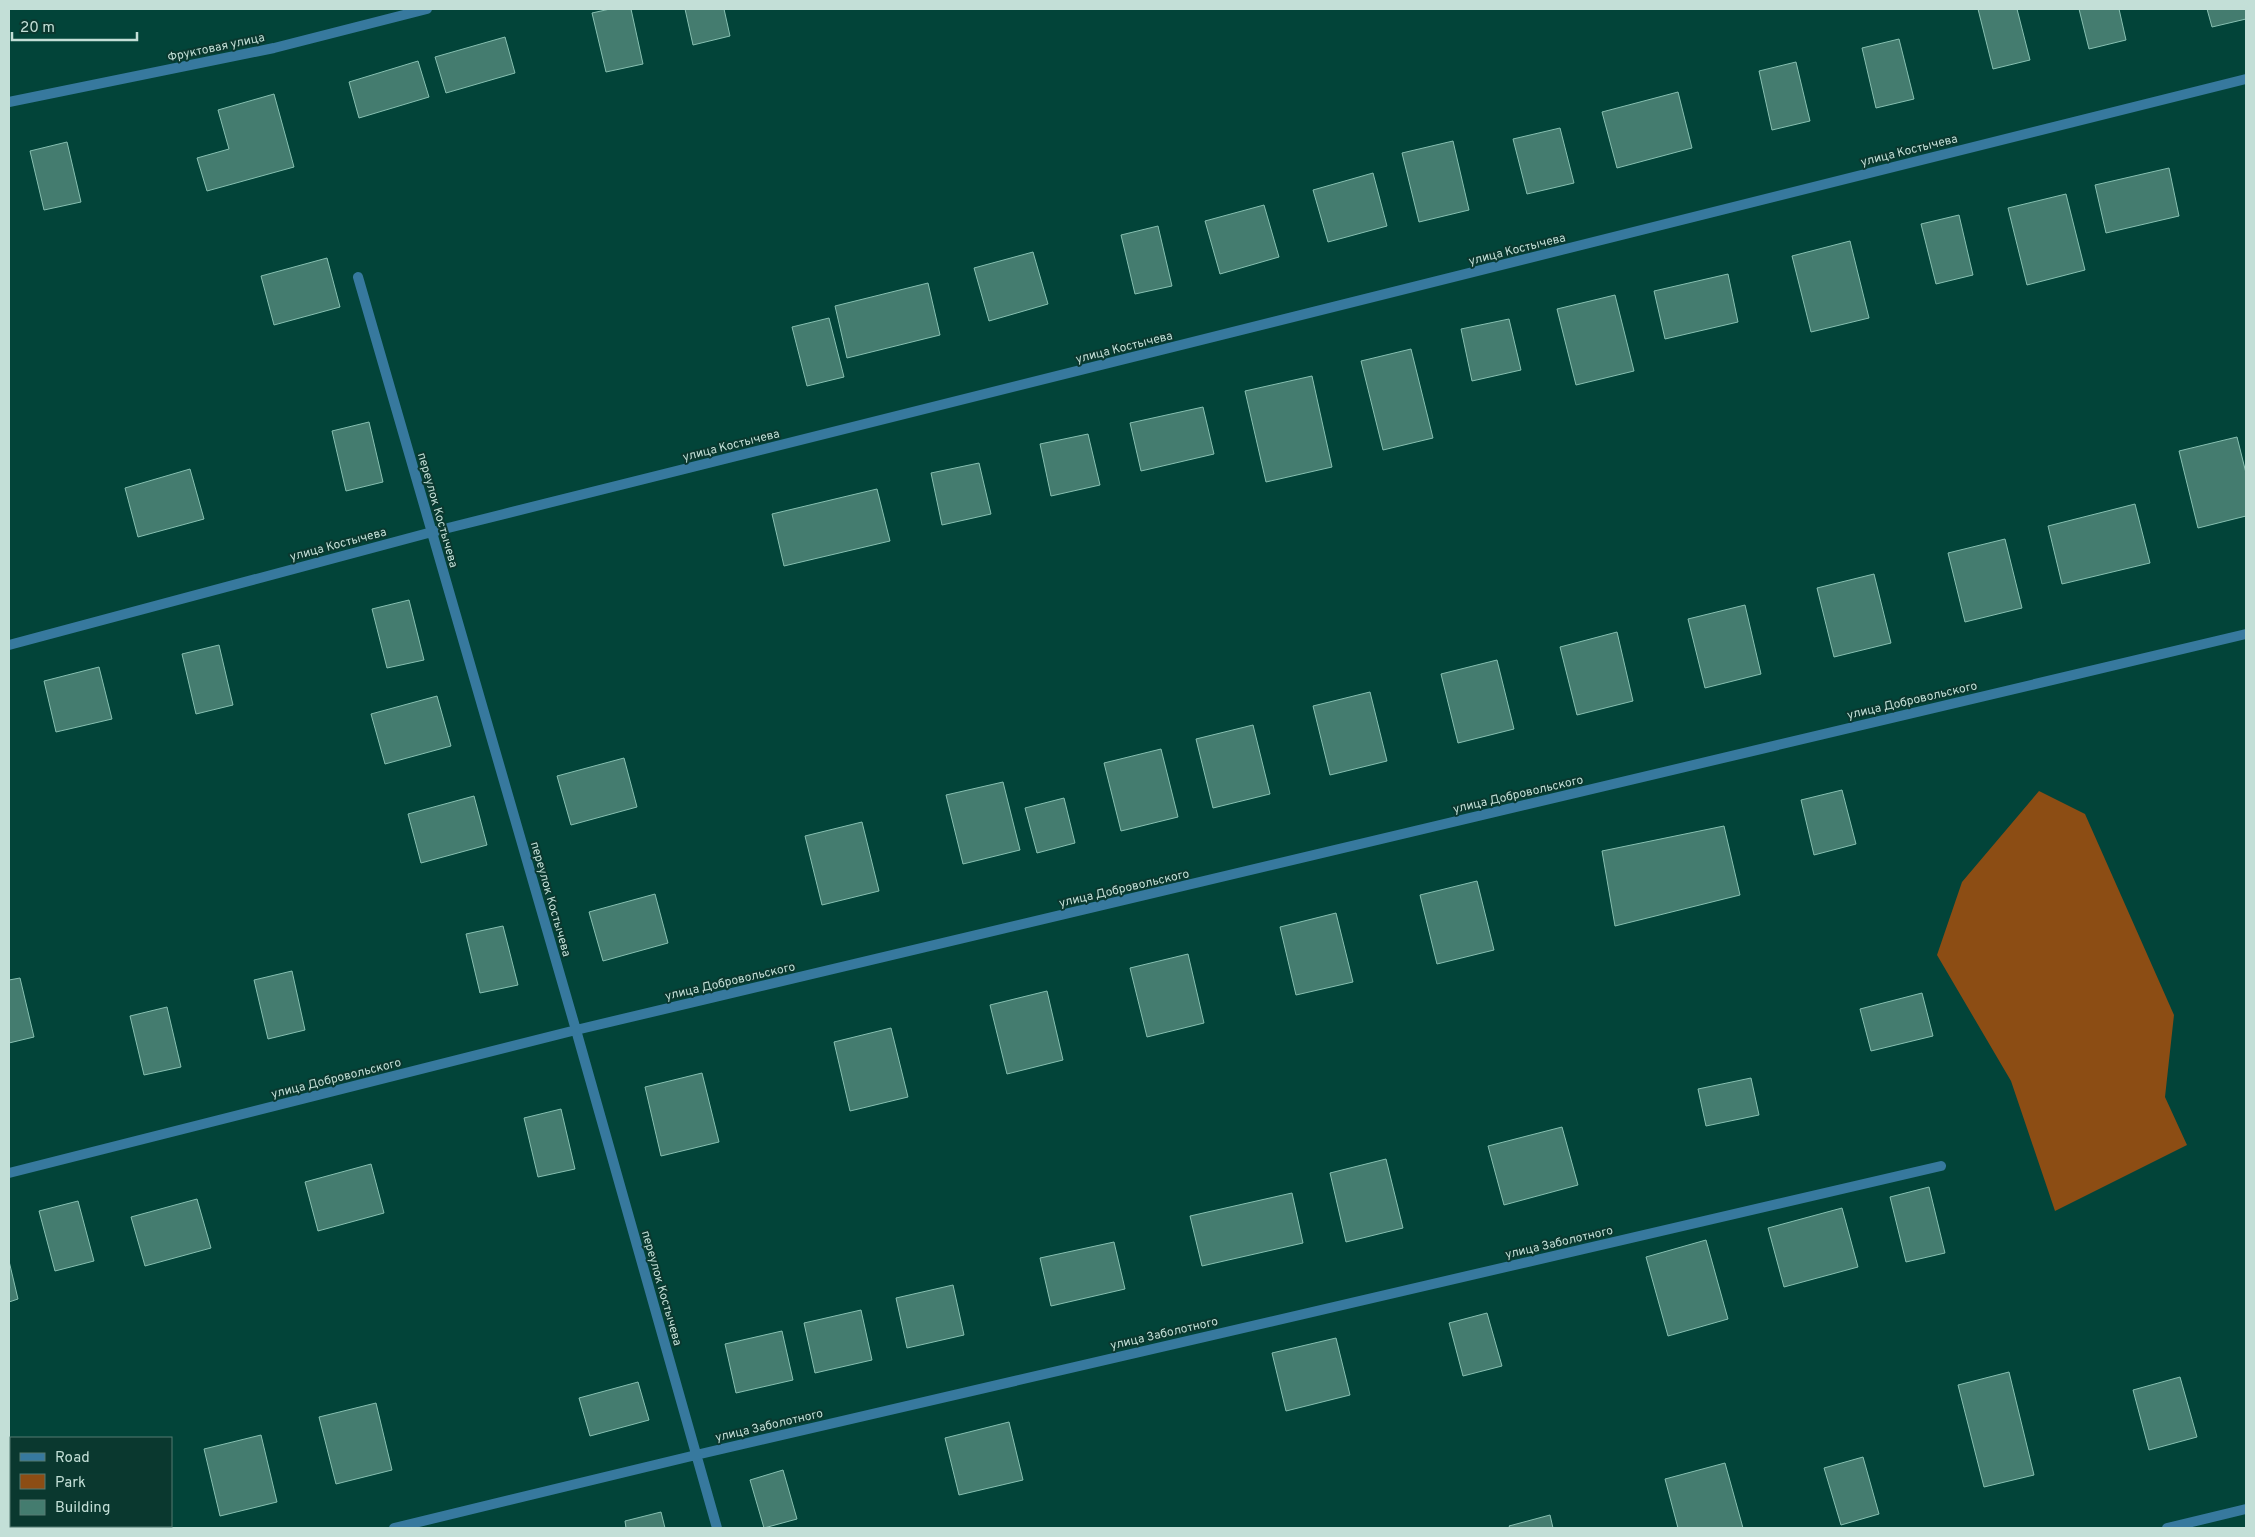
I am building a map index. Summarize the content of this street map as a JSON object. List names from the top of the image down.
{
  "streets": {
    "street": [
      "Фруктовая улица",
      "улица Костычева",
      "переулок Костычева",
      "улица Добровольского",
      "улица Заболотного"
    ]
  },
  "crossings": [
    ["улица Костычева", "переулок Костычева"],
    ["переулок Костычева", "улица Добровольского"],
    ["переулок Костычева", "улица Заболотного"]
  ],
  "legend": ["Road", "Park", "Building"],
  "scale_bar": "20 m"
}
